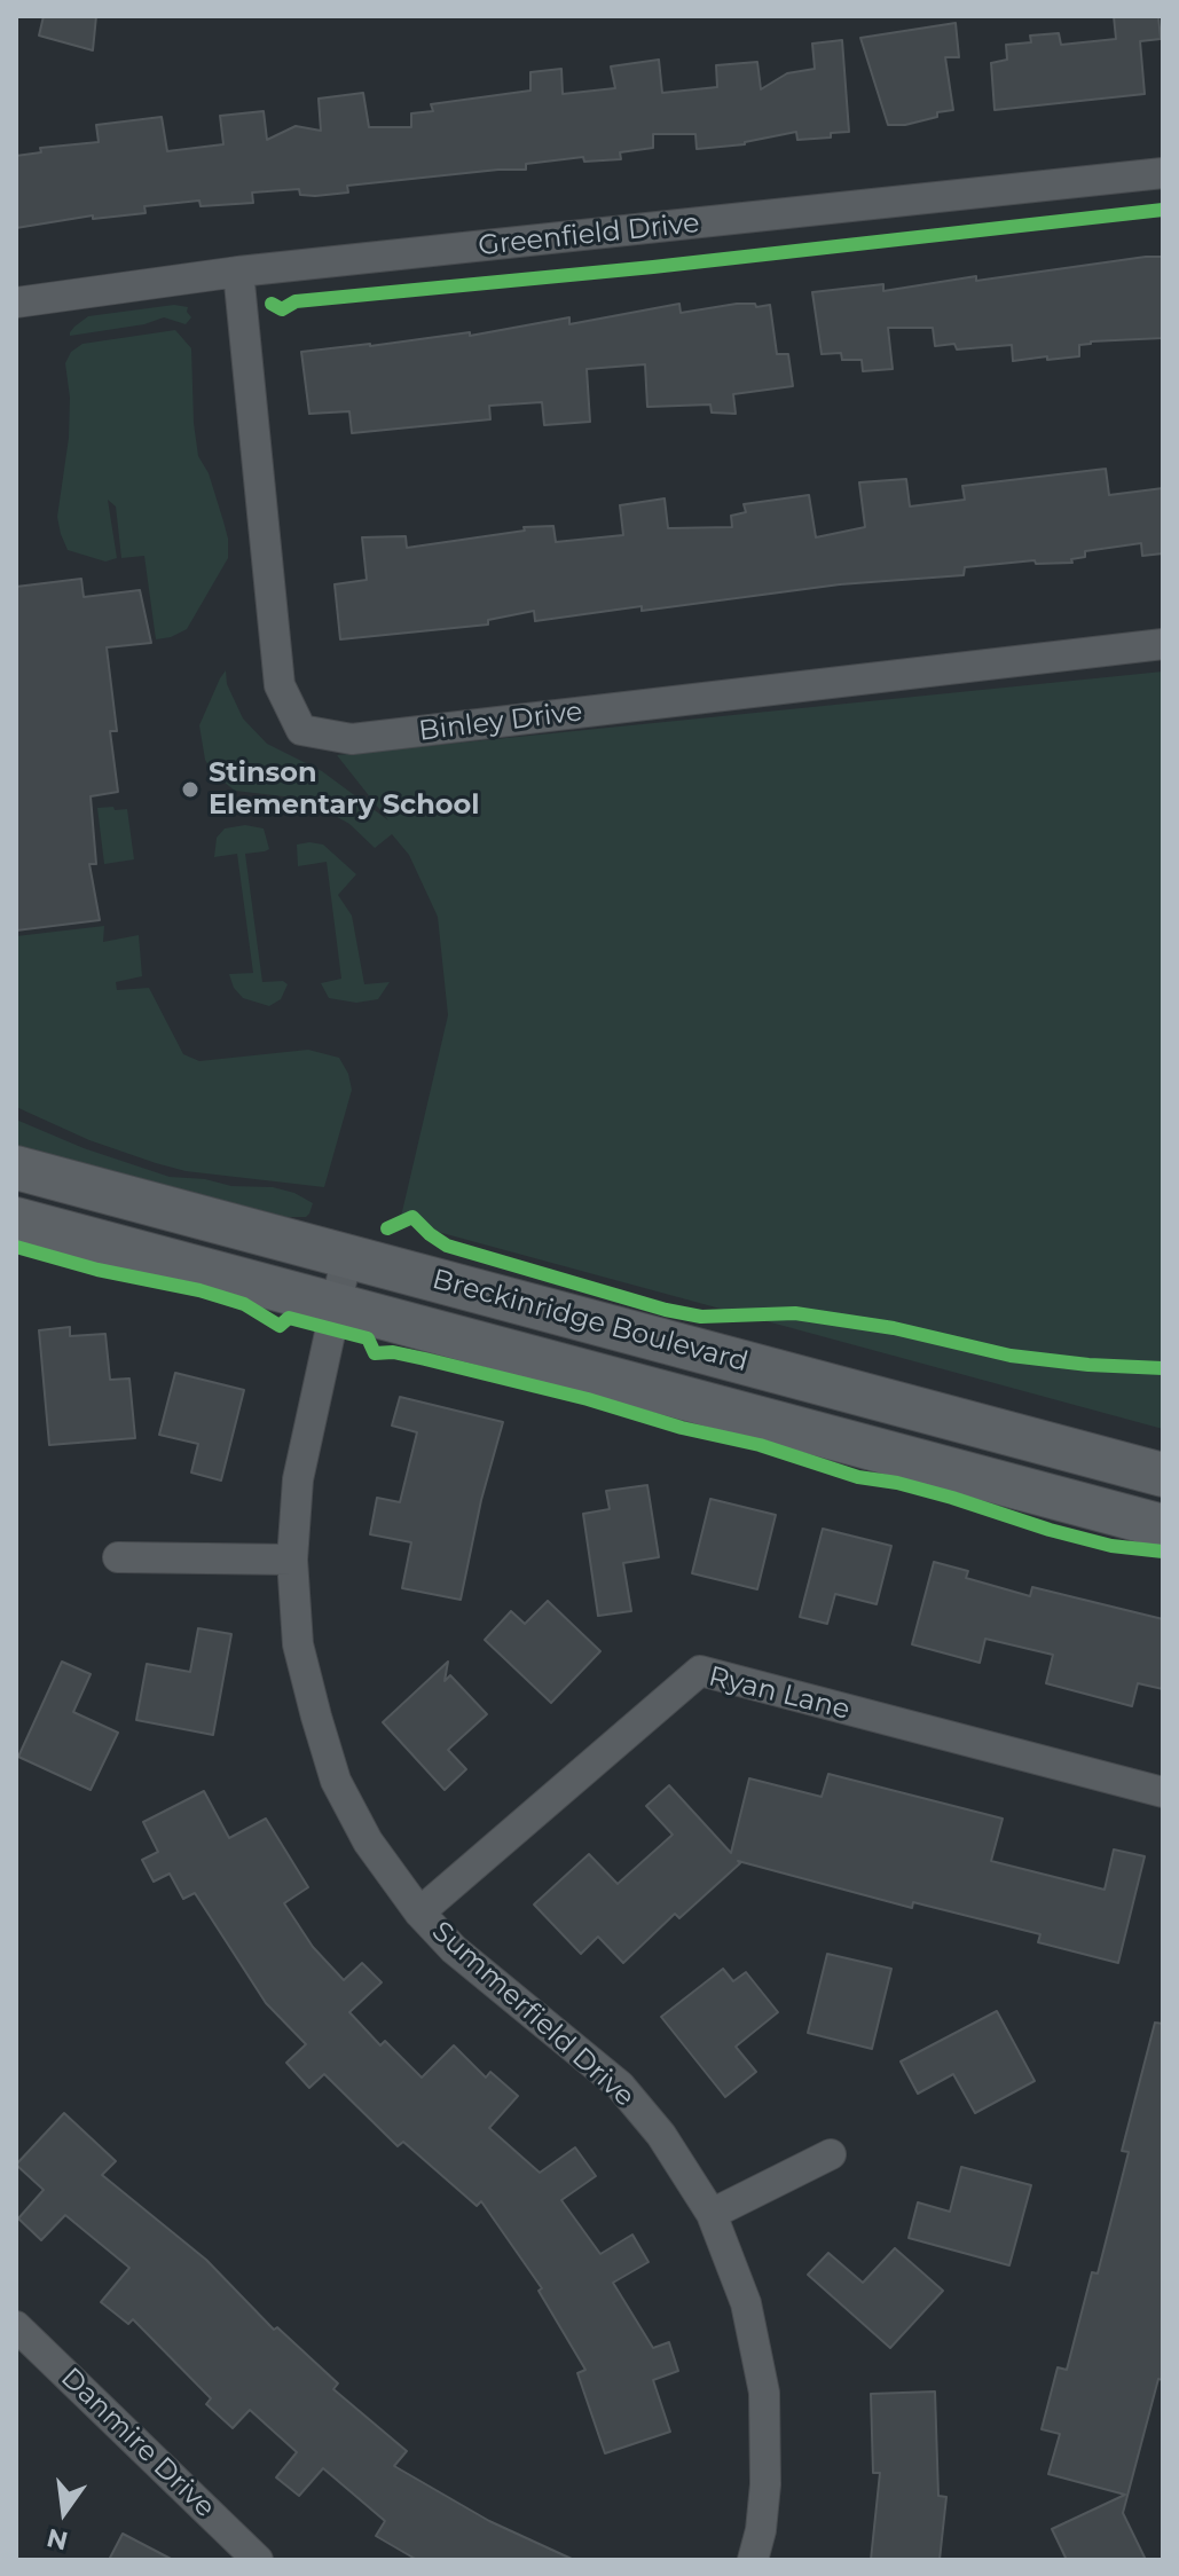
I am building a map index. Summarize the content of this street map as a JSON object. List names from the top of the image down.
{
  "streets": {
    "street": [
      "Greenfield Drive",
      "Binley Drive",
      "Breckinridge Boulevard",
      "Ryan Lane",
      "Summerfield Drive",
      "Danmire Drive"
    ]
  },
  "crossings": [
    ["Greenfield Drive", "Binley Drive"],
    ["Breckinridge Boulevard", "Summerfield Drive"],
    ["Ryan Lane", "Summerfield Drive"]
  ],
  "places": ["Stinson Elementary School"],
  "north": "bottom"
}
